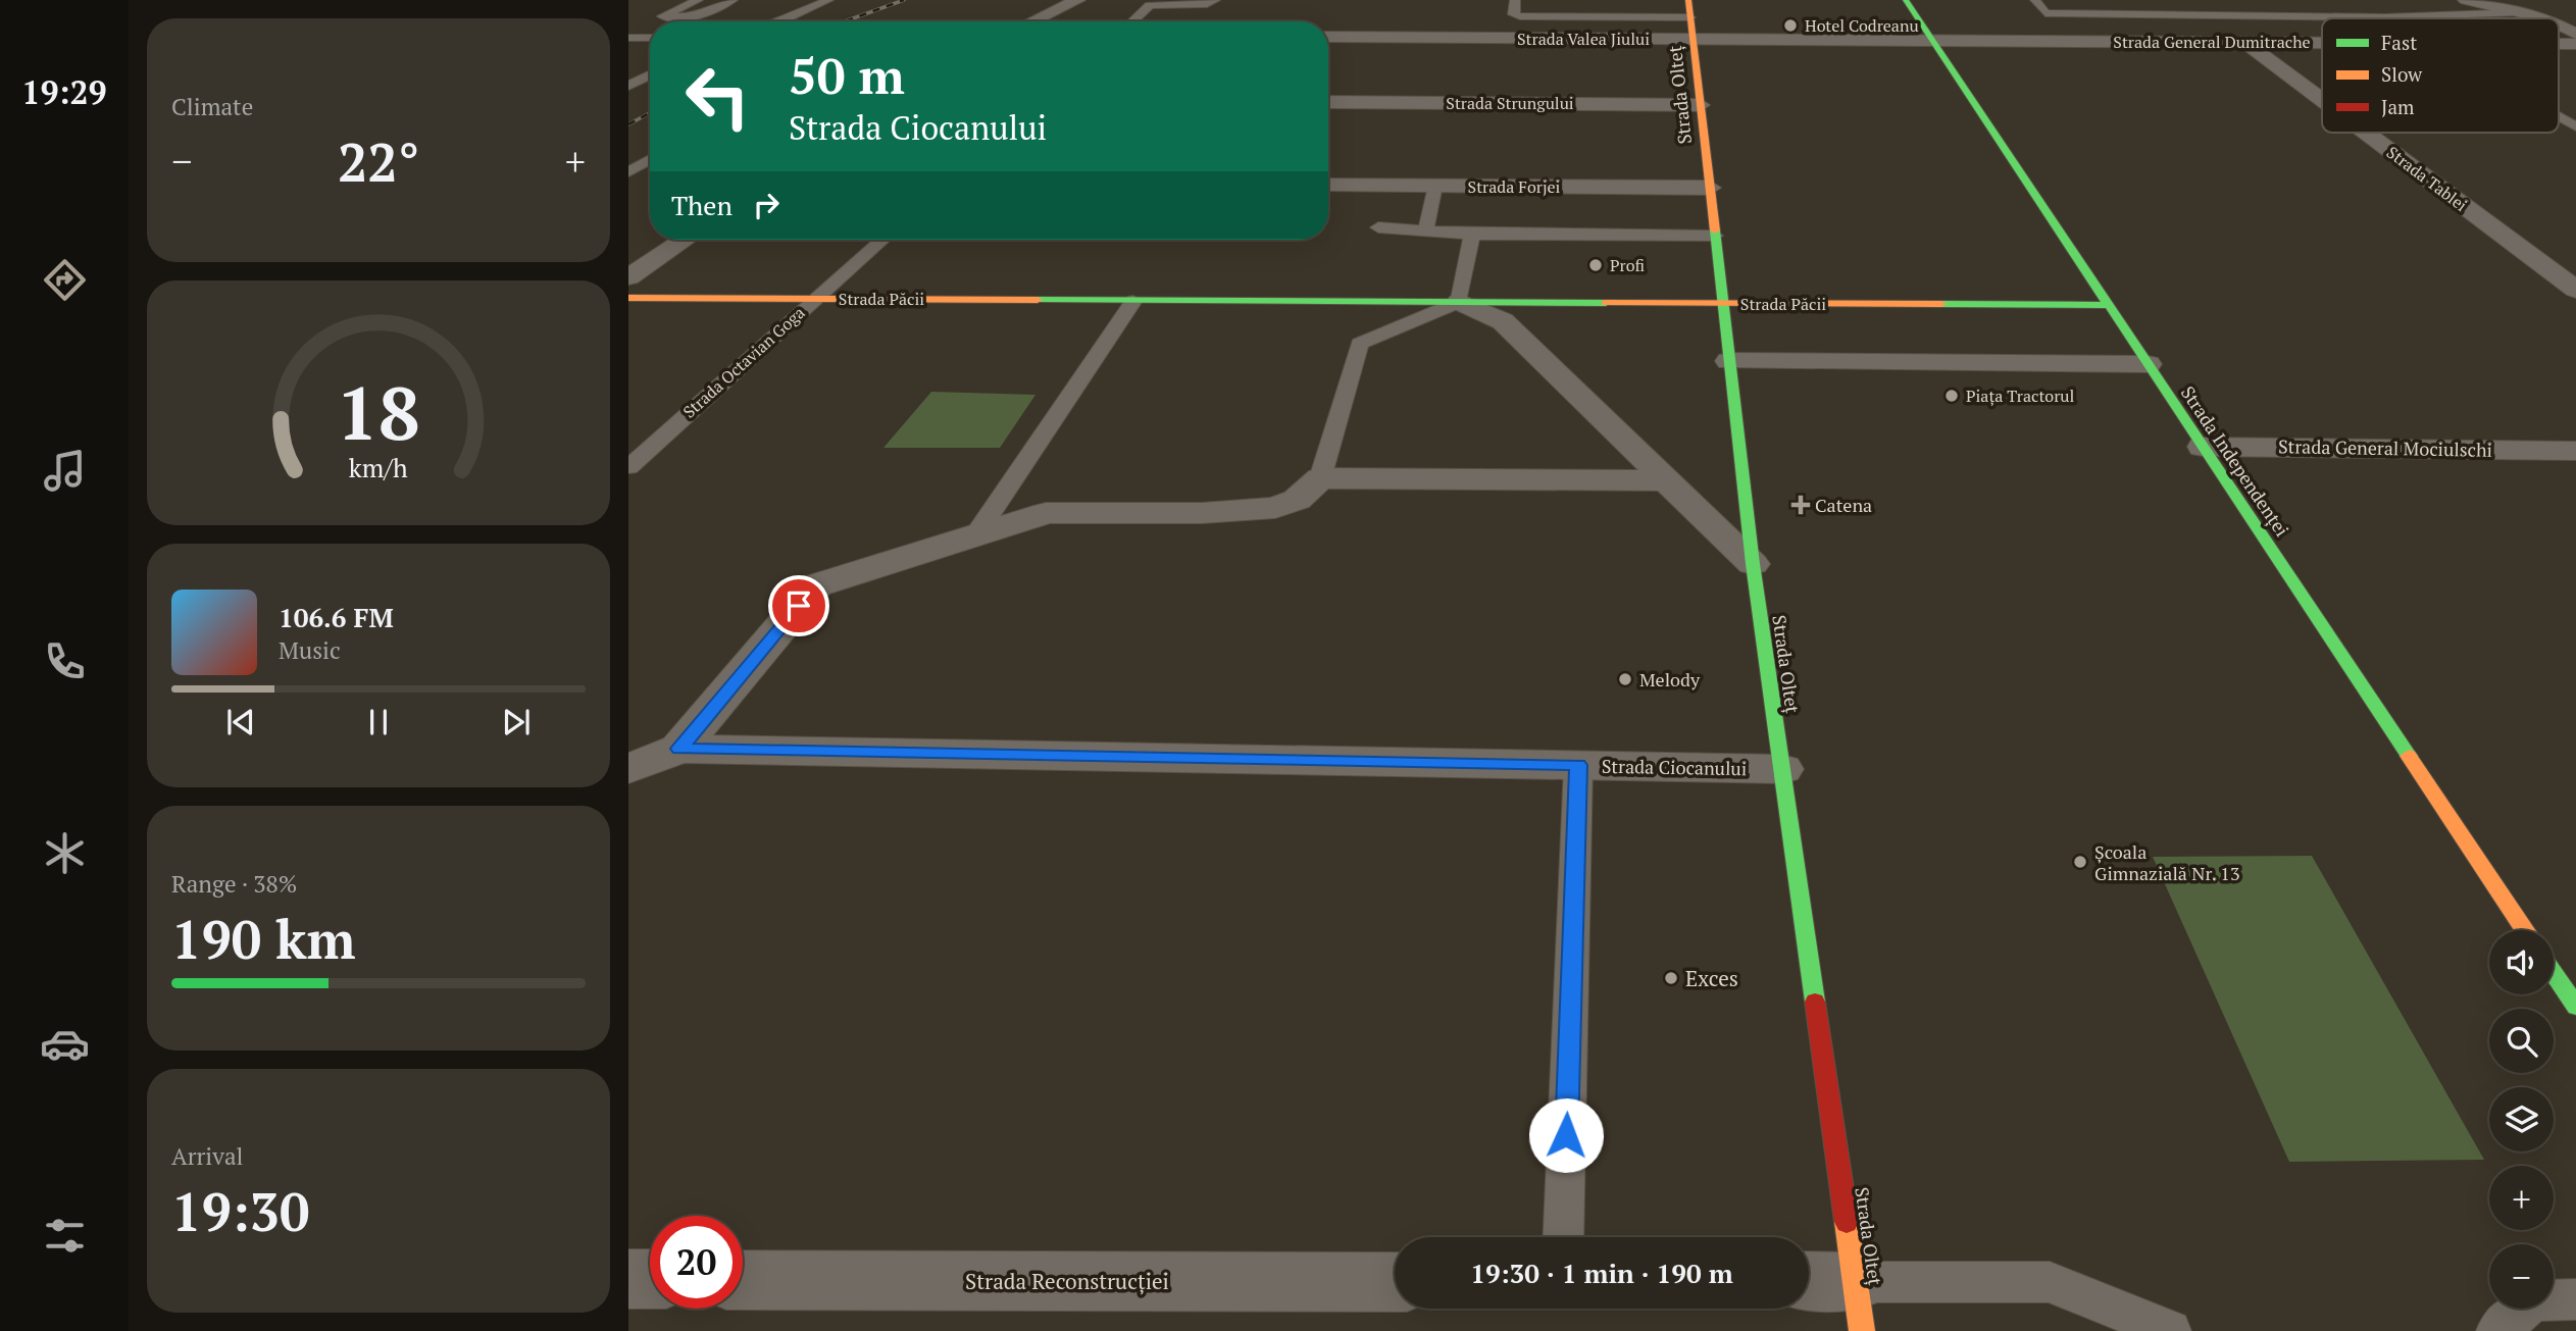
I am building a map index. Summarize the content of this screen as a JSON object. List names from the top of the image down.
{
  "streets": {
    "street": [
      "Strada Valea Jiului",
      "Strada General Dumitrache",
      "Strada Olteț",
      "Strada Strungului",
      "Strada Tablei",
      "Strada Forjei",
      "Strada Păcii",
      "Strada General Mociulschi",
      "Strada Independenței",
      "Strada Ciocanului",
      "Strada Reconstrucției"
    ],
    "lane": ["Strada Octavian Goga"]
  },
  "crossings": [
    ["Strada Valea Jiului", "Strada General Dumitrache"],
    ["Strada Valea Jiului", "Strada Olteț"],
    ["Strada Valea Jiului", "Strada Independenței"],
    ["Strada General Dumitrache", "Strada Tablei"],
    ["Strada General Dumitrache", "Strada Independenței"],
    ["Strada Olteț", "Strada Strungului"],
    ["Strada Olteț", "Strada Forjei"],
    ["Strada Olteț", "Strada Păcii"],
    ["Strada Olteț", "Strada Ciocanului"],
    ["Strada Păcii", "Strada Octavian Goga"],
    ["Strada Păcii", "Strada Independenței"],
    ["Strada General Mociulschi", "Strada Independenței"]
  ],
  "places": {
    "other": [
      "Hotel Codreanu",
      "Profi",
      "Piața Tractorul",
      "Melody",
      "Școala Gimnazială Nr. 13",
      "Exces"
    ],
    "health": ["Catena"]
  },
  "legend": ["Fast", "Slow", "Jam"],
  "page": {
    "tabs": "19:29",
    "tile": [
      "Climate",
      ["Range · 38%", "190 km"],
      ["Arrival", "19:30"]
    ],
    "turn": ["50 m", "Strada Ciocanului"],
    "heat": ["−", "22°", "+"],
    "then": "Then",
    "song": ["106.6 FM", "Music"],
    "map_buttons": ["+", "−"],
    "limit": "20",
    "trip": "19:30 · 1 min · 190 m",
    "gauge": ["18", "km/h"]
  }
}
